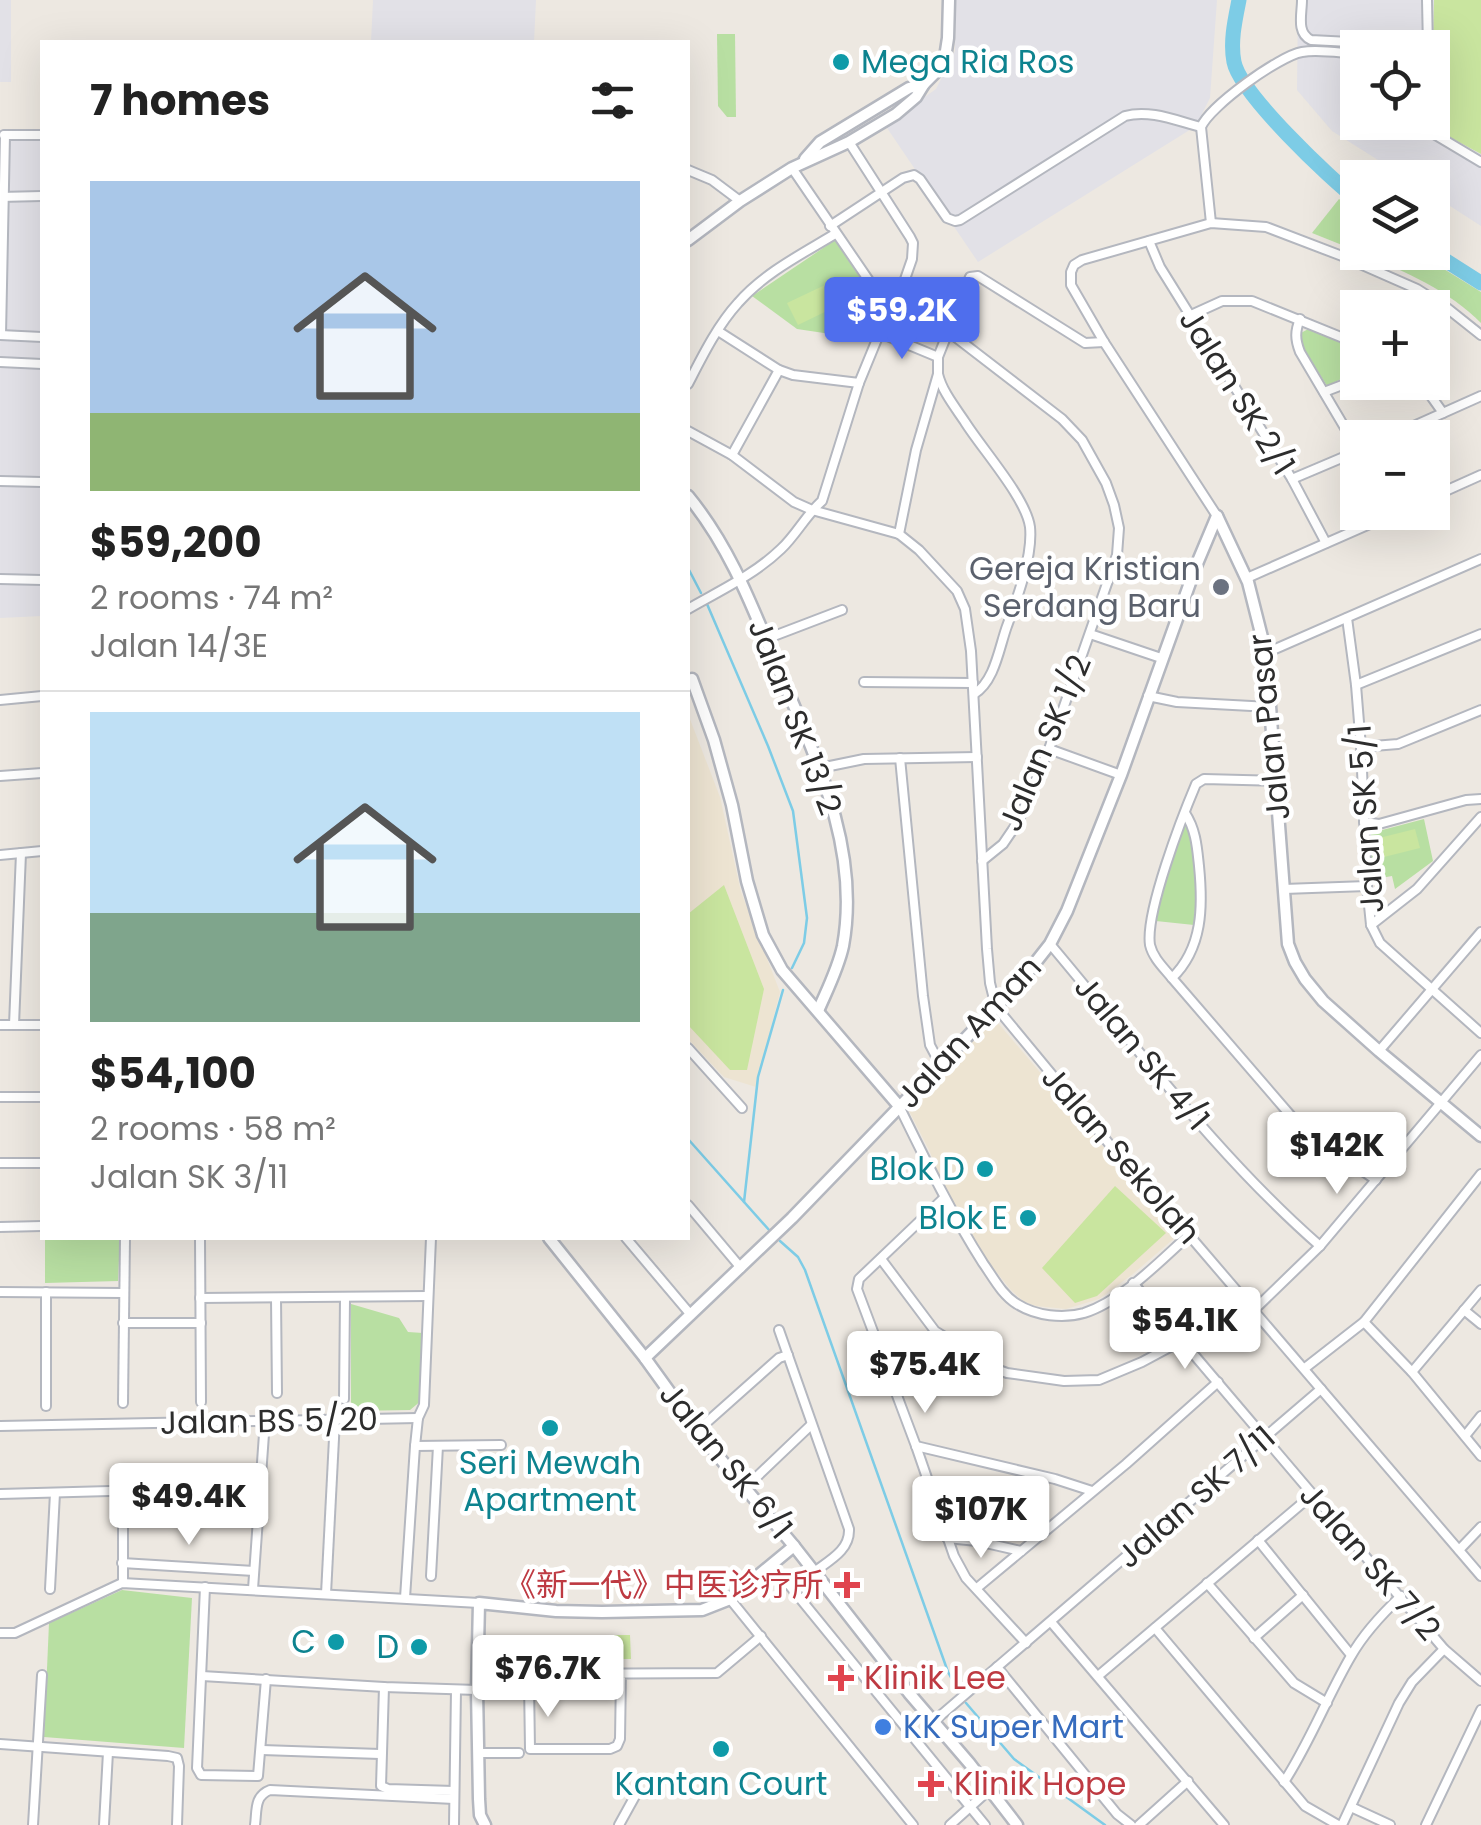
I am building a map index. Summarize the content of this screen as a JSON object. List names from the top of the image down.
{
  "streets": {
    "street": [
      "Jalan SK 2/1",
      "Jalan SK 13/2",
      "Jalan Pasar",
      "Jalan SK 1/2",
      "Jalan SK 5/1",
      "Jalan Aman",
      "Jalan SK 4/1",
      "Jalan Sekolah",
      "Jalan BS 5/20",
      "Jalan SK 6/1",
      "Jalan SK 7/11",
      "Jalan SK 7/2"
    ]
  },
  "crossings": [
    ["Jalan SK 2/1", "Jalan Pasar"],
    ["Jalan Pasar", "Jalan Aman"],
    ["Jalan Aman", "Jalan SK 4/1"],
    ["Jalan Aman", "Jalan Sekolah"],
    ["Jalan Aman", "Jalan SK 6/1"],
    ["Jalan Sekolah", "Jalan SK 7/11"],
    ["Jalan SK 6/1", "Jalan SK 7/11"],
    ["Jalan SK 7/11", "Jalan SK 7/2"]
  ],
  "places": {
    "other": [
      "Mega Ria Ros",
      "Gereja Kristian Serdang Baru",
      "Blok D",
      "Blok E",
      "Seri Mewah Apartment",
      "C",
      "D",
      "KK Super Mart",
      "Kantan Court"
    ],
    "health": ["《新一代》中医诊疗所", "Klinik Lee", "Klinik Hope"]
  },
  "page": {
    "map_buttons": ["+", "−"],
    "heading": "7 homes",
    "list": [
      {
        "name": "$59,200",
        "note": "2 rooms · 74 m² · Jalan 14/3E"
      },
      {
        "name": "$54,100",
        "note": "2 rooms · 58 m² · Jalan SK 3/11"
      }
    ],
    "price": [
      "$59.2K",
      "$142K",
      "$54.1K",
      "$75.4K",
      "$49.4K",
      "$107K",
      "$76.7K"
    ]
  }
}
